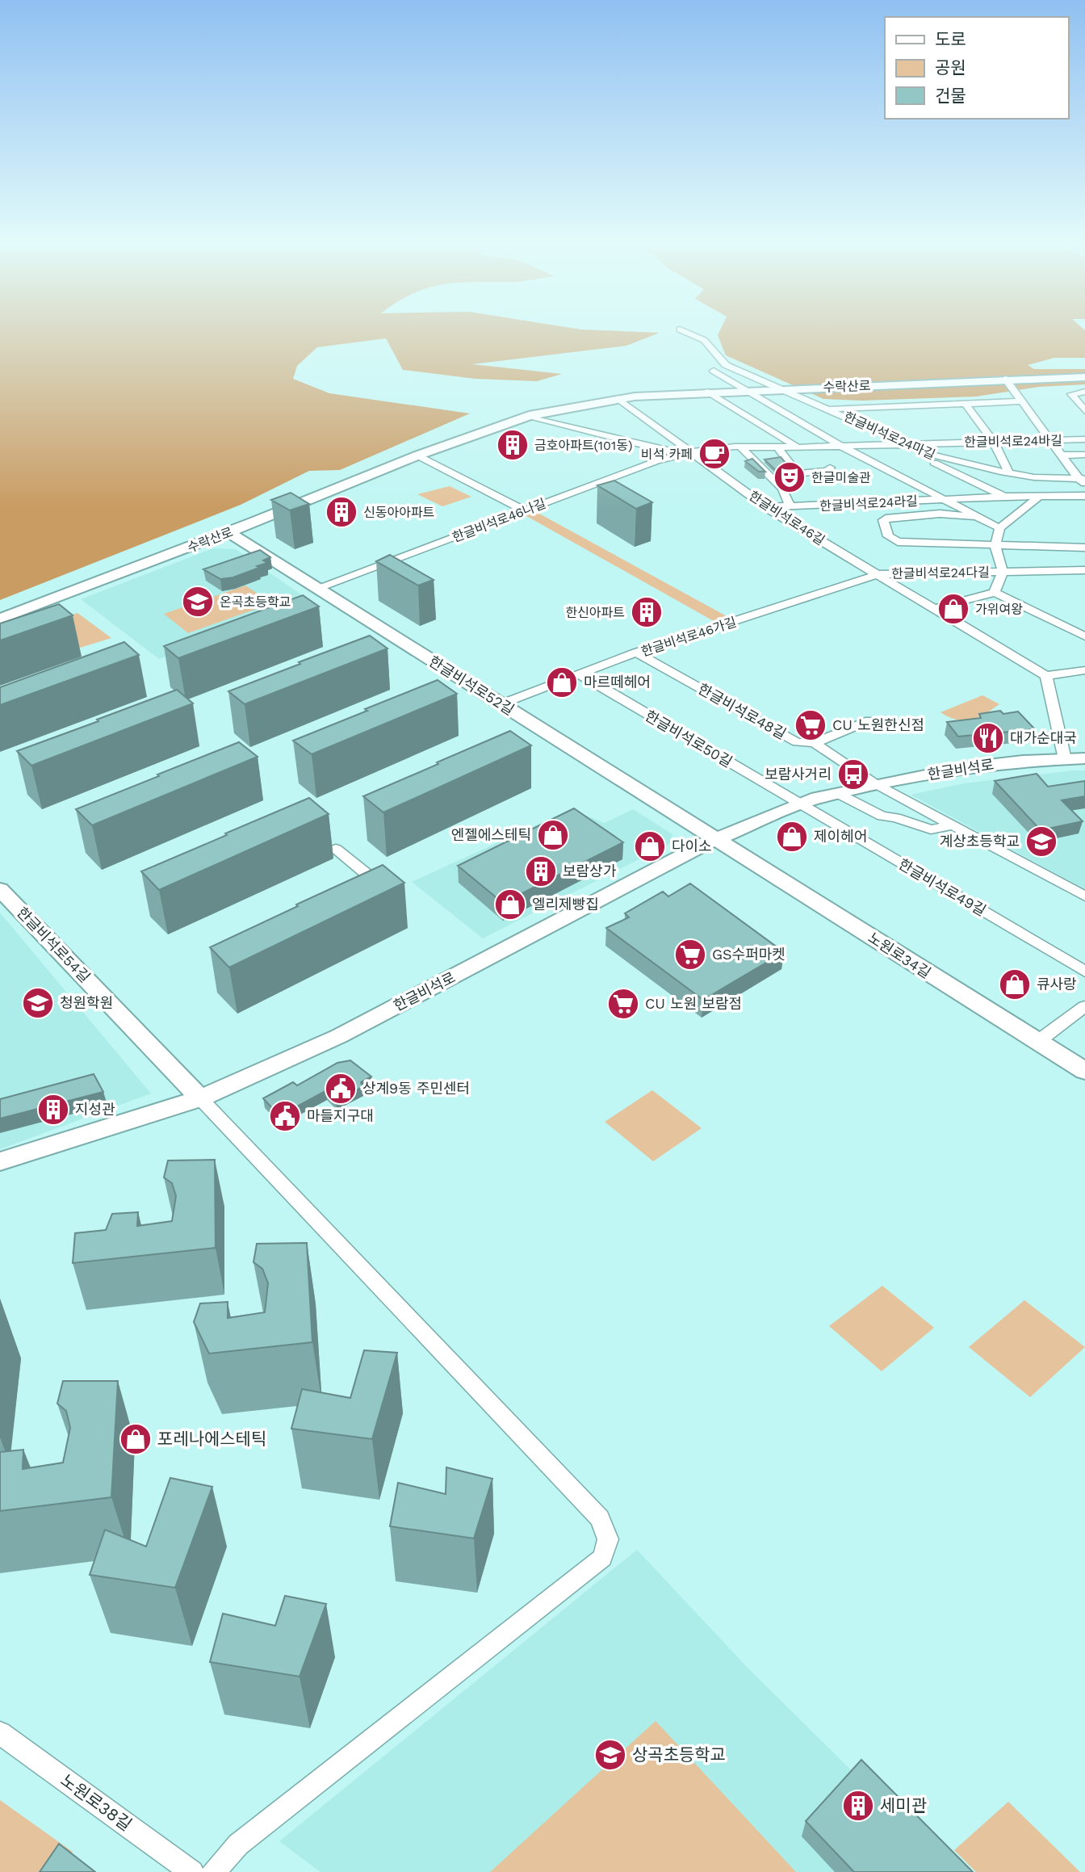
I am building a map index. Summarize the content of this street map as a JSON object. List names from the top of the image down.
{
  "streets": {
    "street": [
      "수락산로",
      "한글비석로24마길",
      "한글비석로24바길",
      "한글비석로24라길",
      "한글비석로46길",
      "한글비석로46나길",
      "한글비석로24다길",
      "한글비석로46가길",
      "한글비석로52길",
      "한글비석로48길",
      "한글비석로50길",
      "한글비석로",
      "한글비석로49길",
      "한글비석로54길",
      "노원로34길",
      "노원로38길"
    ]
  },
  "crossings": [
    ["수락산로", "한글비석로24마길"],
    ["수락산로", "한글비석로46길"],
    ["수락산로", "한글비석로46나길"],
    ["수락산로", "한글비석로52길"],
    ["한글비석로24마길", "한글비석로24바길"],
    ["한글비석로24바길", "한글비석로24라길"],
    ["한글비석로24바길", "한글비석로46길"],
    ["한글비석로24바길", "한글비석로46나길"],
    ["한글비석로24라길", "한글비석로46길"],
    ["한글비석로46길", "한글비석로46나길"],
    ["한글비석로46길", "한글비석로24다길"],
    ["한글비석로46길", "한글비석로46가길"],
    ["한글비석로46나길", "한글비석로52길"],
    ["한글비석로24다길", "한글비석로46가길"],
    ["한글비석로46가길", "한글비석로52길"],
    ["한글비석로46가길", "한글비석로48길"],
    ["한글비석로46가길", "한글비석로50길"],
    ["한글비석로52길", "한글비석로"],
    ["한글비석로52길", "노원로34길"],
    ["한글비석로48길", "한글비석로"],
    ["한글비석로50길", "한글비석로"],
    ["한글비석로50길", "한글비석로49길"],
    ["한글비석로", "한글비석로49길"],
    ["한글비석로", "한글비석로54길"],
    ["한글비석로", "노원로34길"]
  ],
  "places": {
    "building": [
      "금호아파트(101동)",
      "신동아아파트",
      "한신아파트",
      "보람상가",
      "지성관",
      "세미관"
    ],
    "cafe": ["비석 카페"],
    "theatre": ["한글미술관"],
    "school or university": [
      "온곡초등학교",
      "계상초등학교",
      "청원학원",
      "상곡초등학교"
    ],
    "shop": [
      "가위여왕",
      "마르떼헤어",
      "엔젤에스테틱",
      "제이헤어",
      "다이소",
      "엘리제빵집",
      "큐사랑",
      "포레나에스테틱"
    ],
    "supermarket": ["CU 노원한신점", "GS수퍼마켓", "CU 노원 보람점"],
    "restaurant": ["대가순대국"],
    "bus stop": ["보람사거리"],
    "public building": ["상계9동 주민센터", "마들지구대"]
  },
  "legend": ["도로", "공원", "건물"]
}
